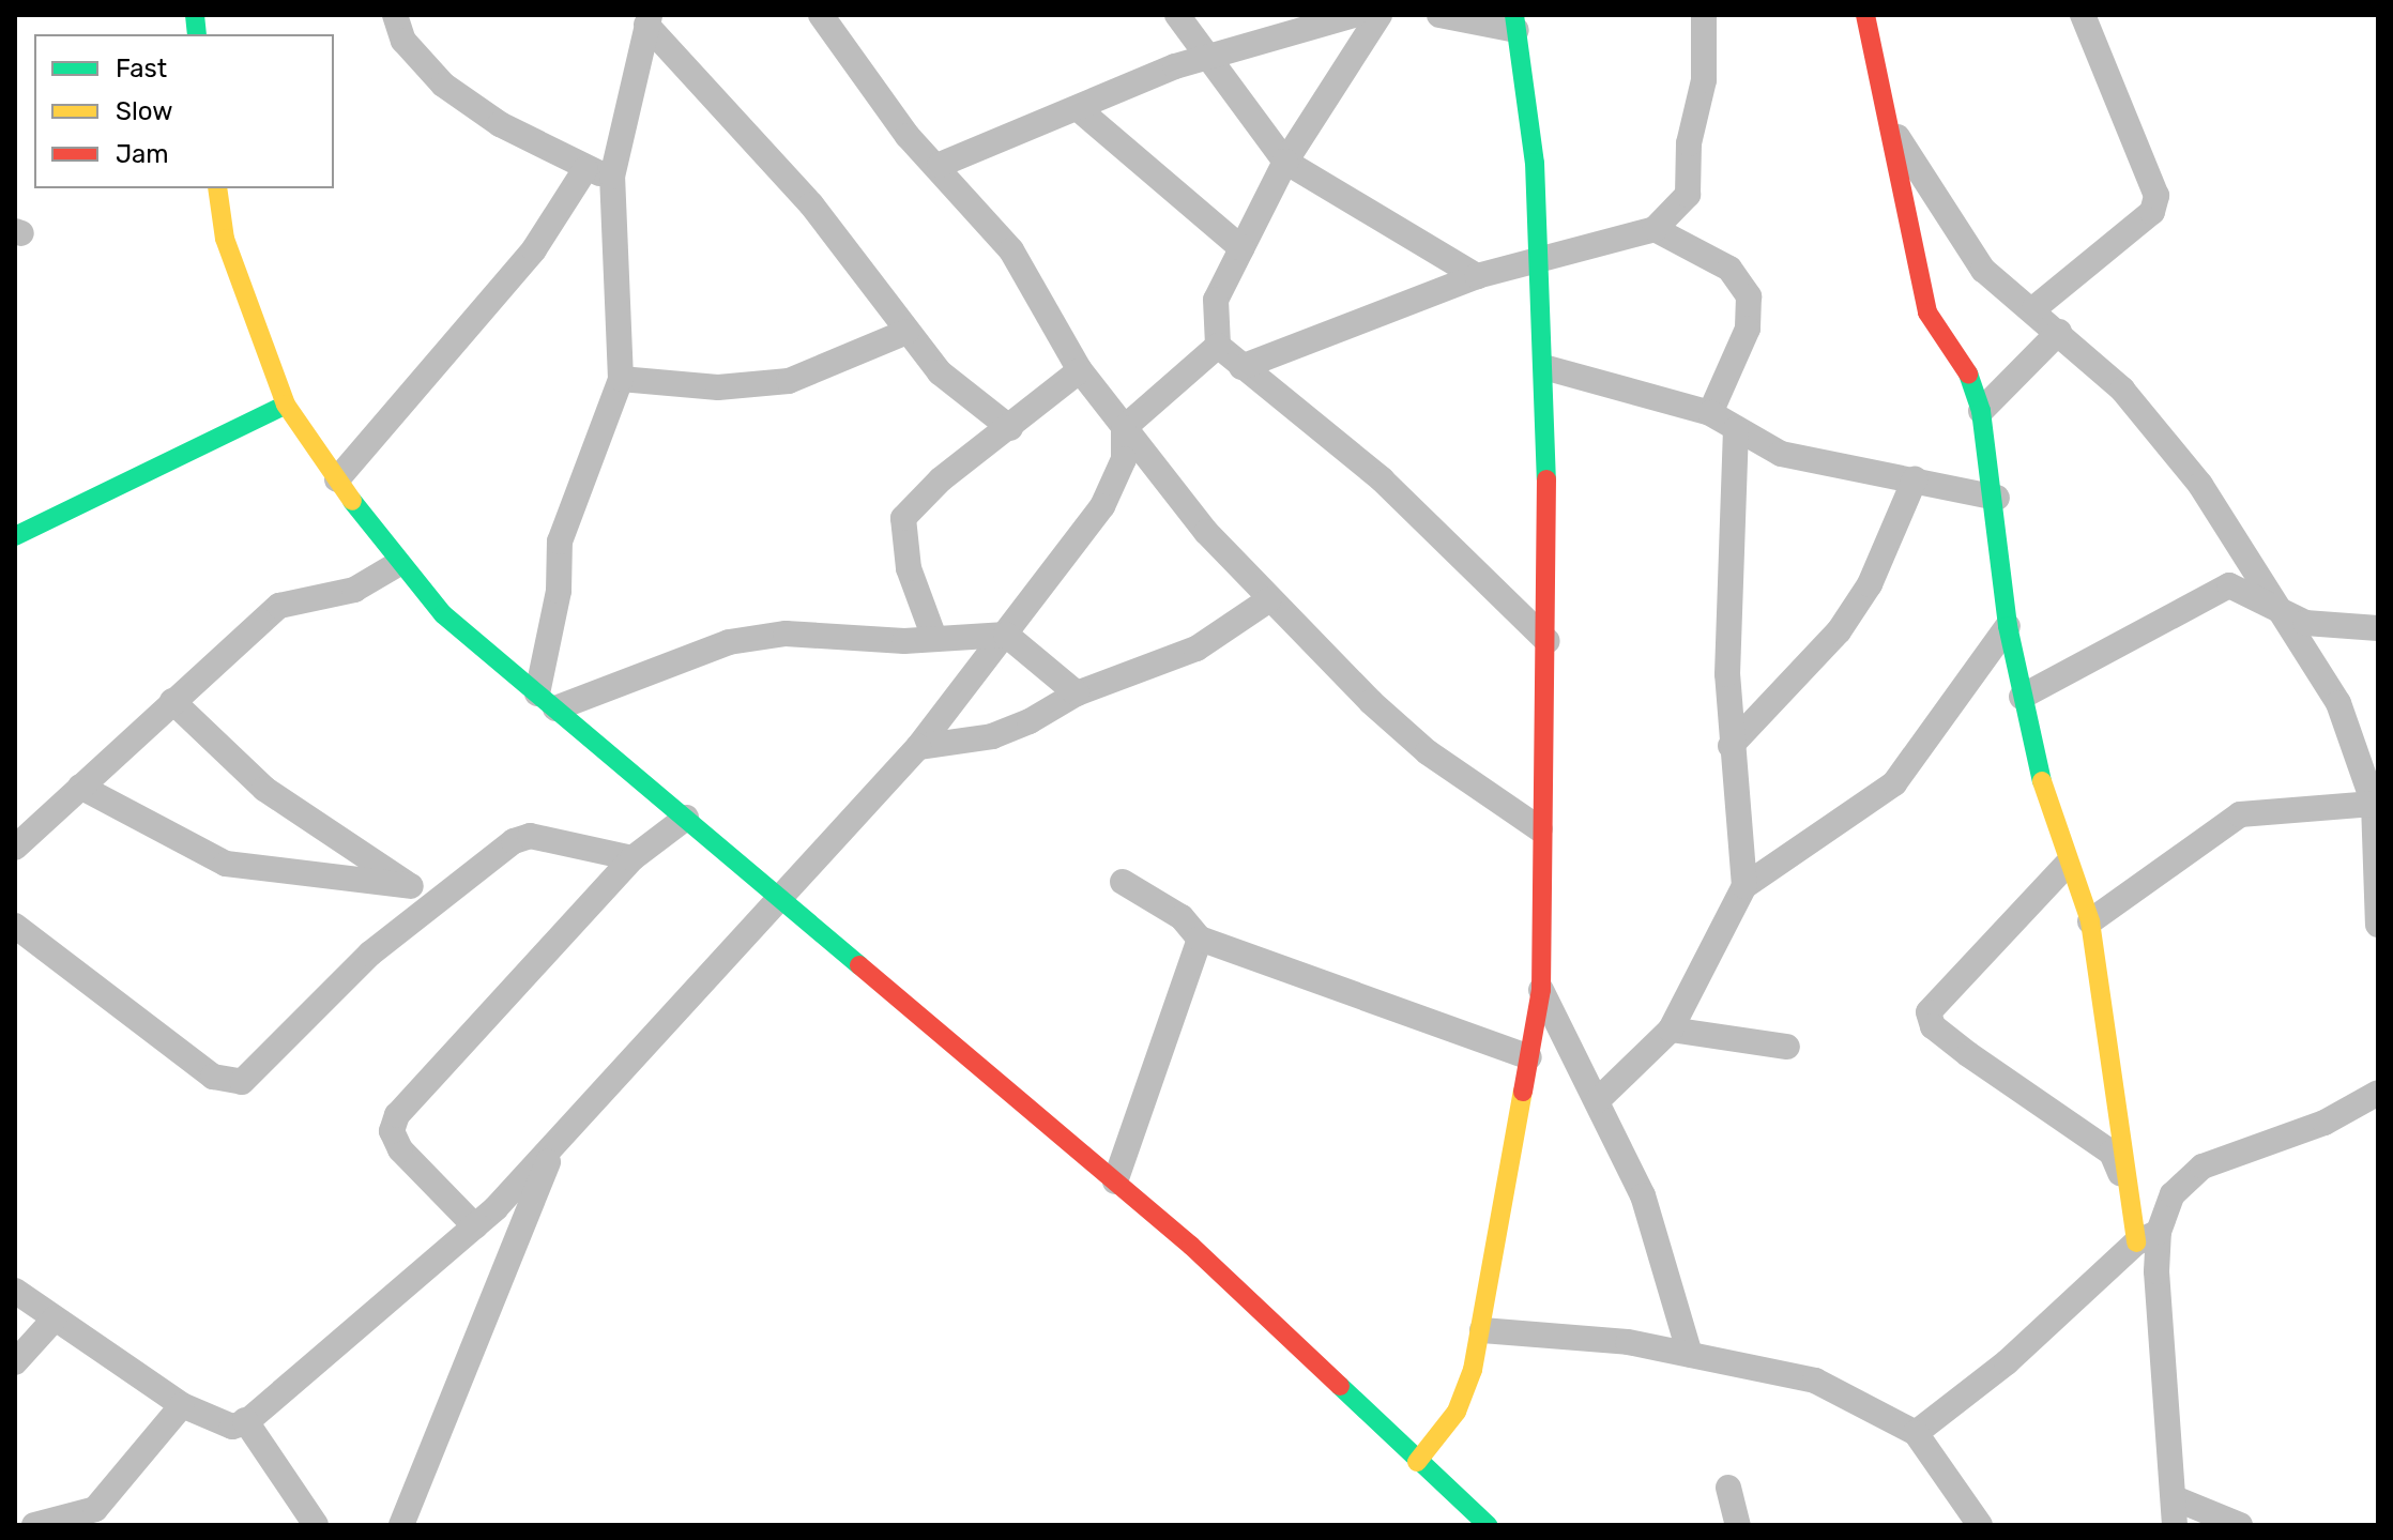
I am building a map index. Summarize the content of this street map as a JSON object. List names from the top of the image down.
{
  "legend": ["Fast", "Slow", "Jam"]
}
